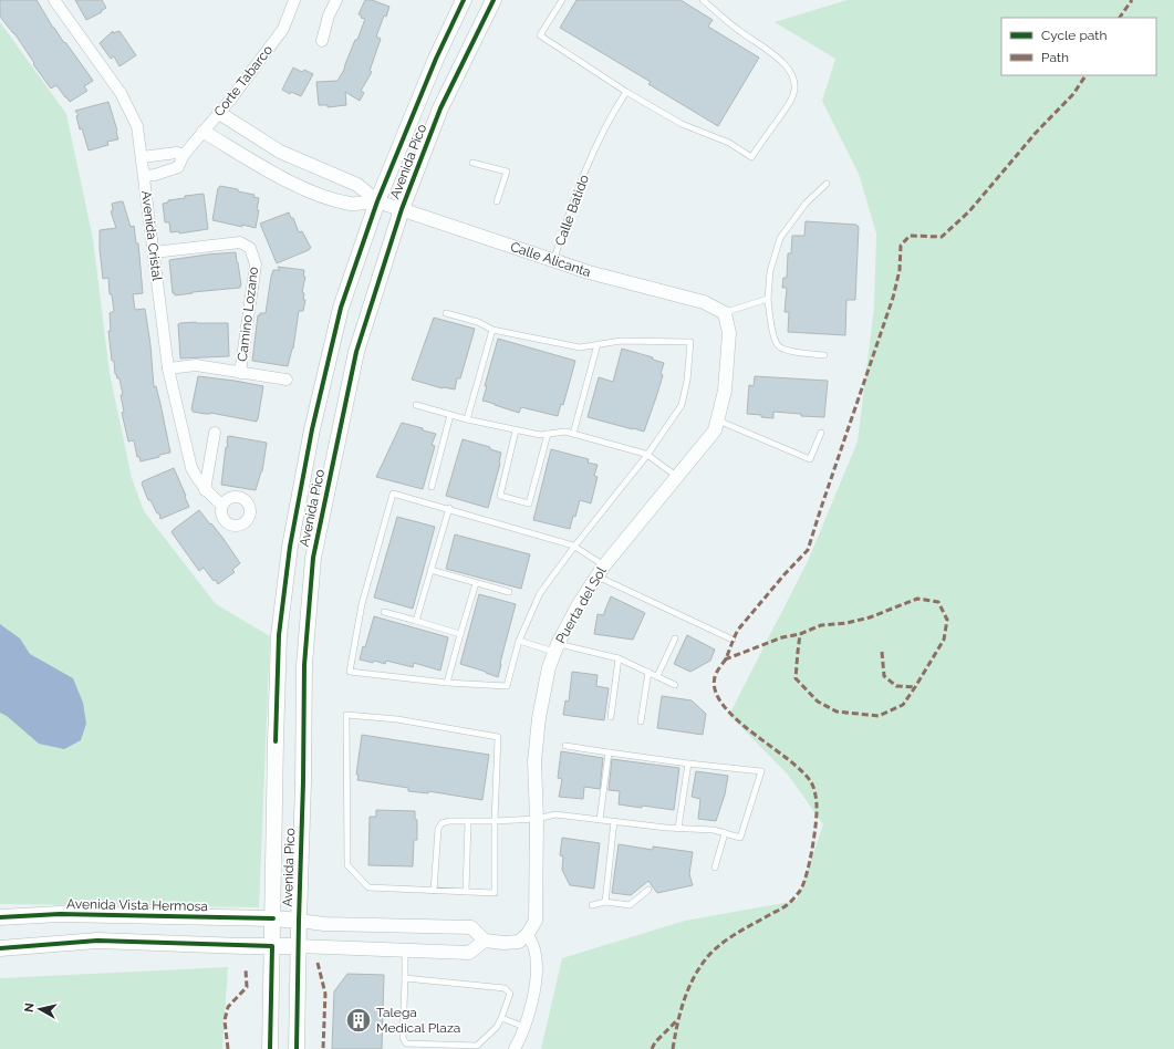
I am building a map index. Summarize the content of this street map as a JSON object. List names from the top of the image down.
{
  "streets": {
    "main road": ["Avenida Pico", "Avenida Vista Hermosa"],
    "street": [
      "Corte Tabarco",
      "Avenida Cristal",
      "Calle Alicanta",
      "Camino Lozano",
      "Puerta del Sol"
    ],
    "lane": ["Calle Batido"]
  },
  "crossings": [
    ["Corte Tabarco", "Avenida Cristal"],
    ["Corte Tabarco", "Calle Alicanta"],
    ["Avenida Pico", "Calle Alicanta"],
    ["Avenida Pico", "Avenida Vista Hermosa"],
    ["Calle Batido", "Calle Alicanta"],
    ["Avenida Cristal", "Camino Lozano"],
    ["Calle Alicanta", "Puerta del Sol"]
  ],
  "places": {
    "building": ["Talega Medical Plaza"]
  },
  "legend": ["Cycle path", "Path"],
  "north": "left"
}
